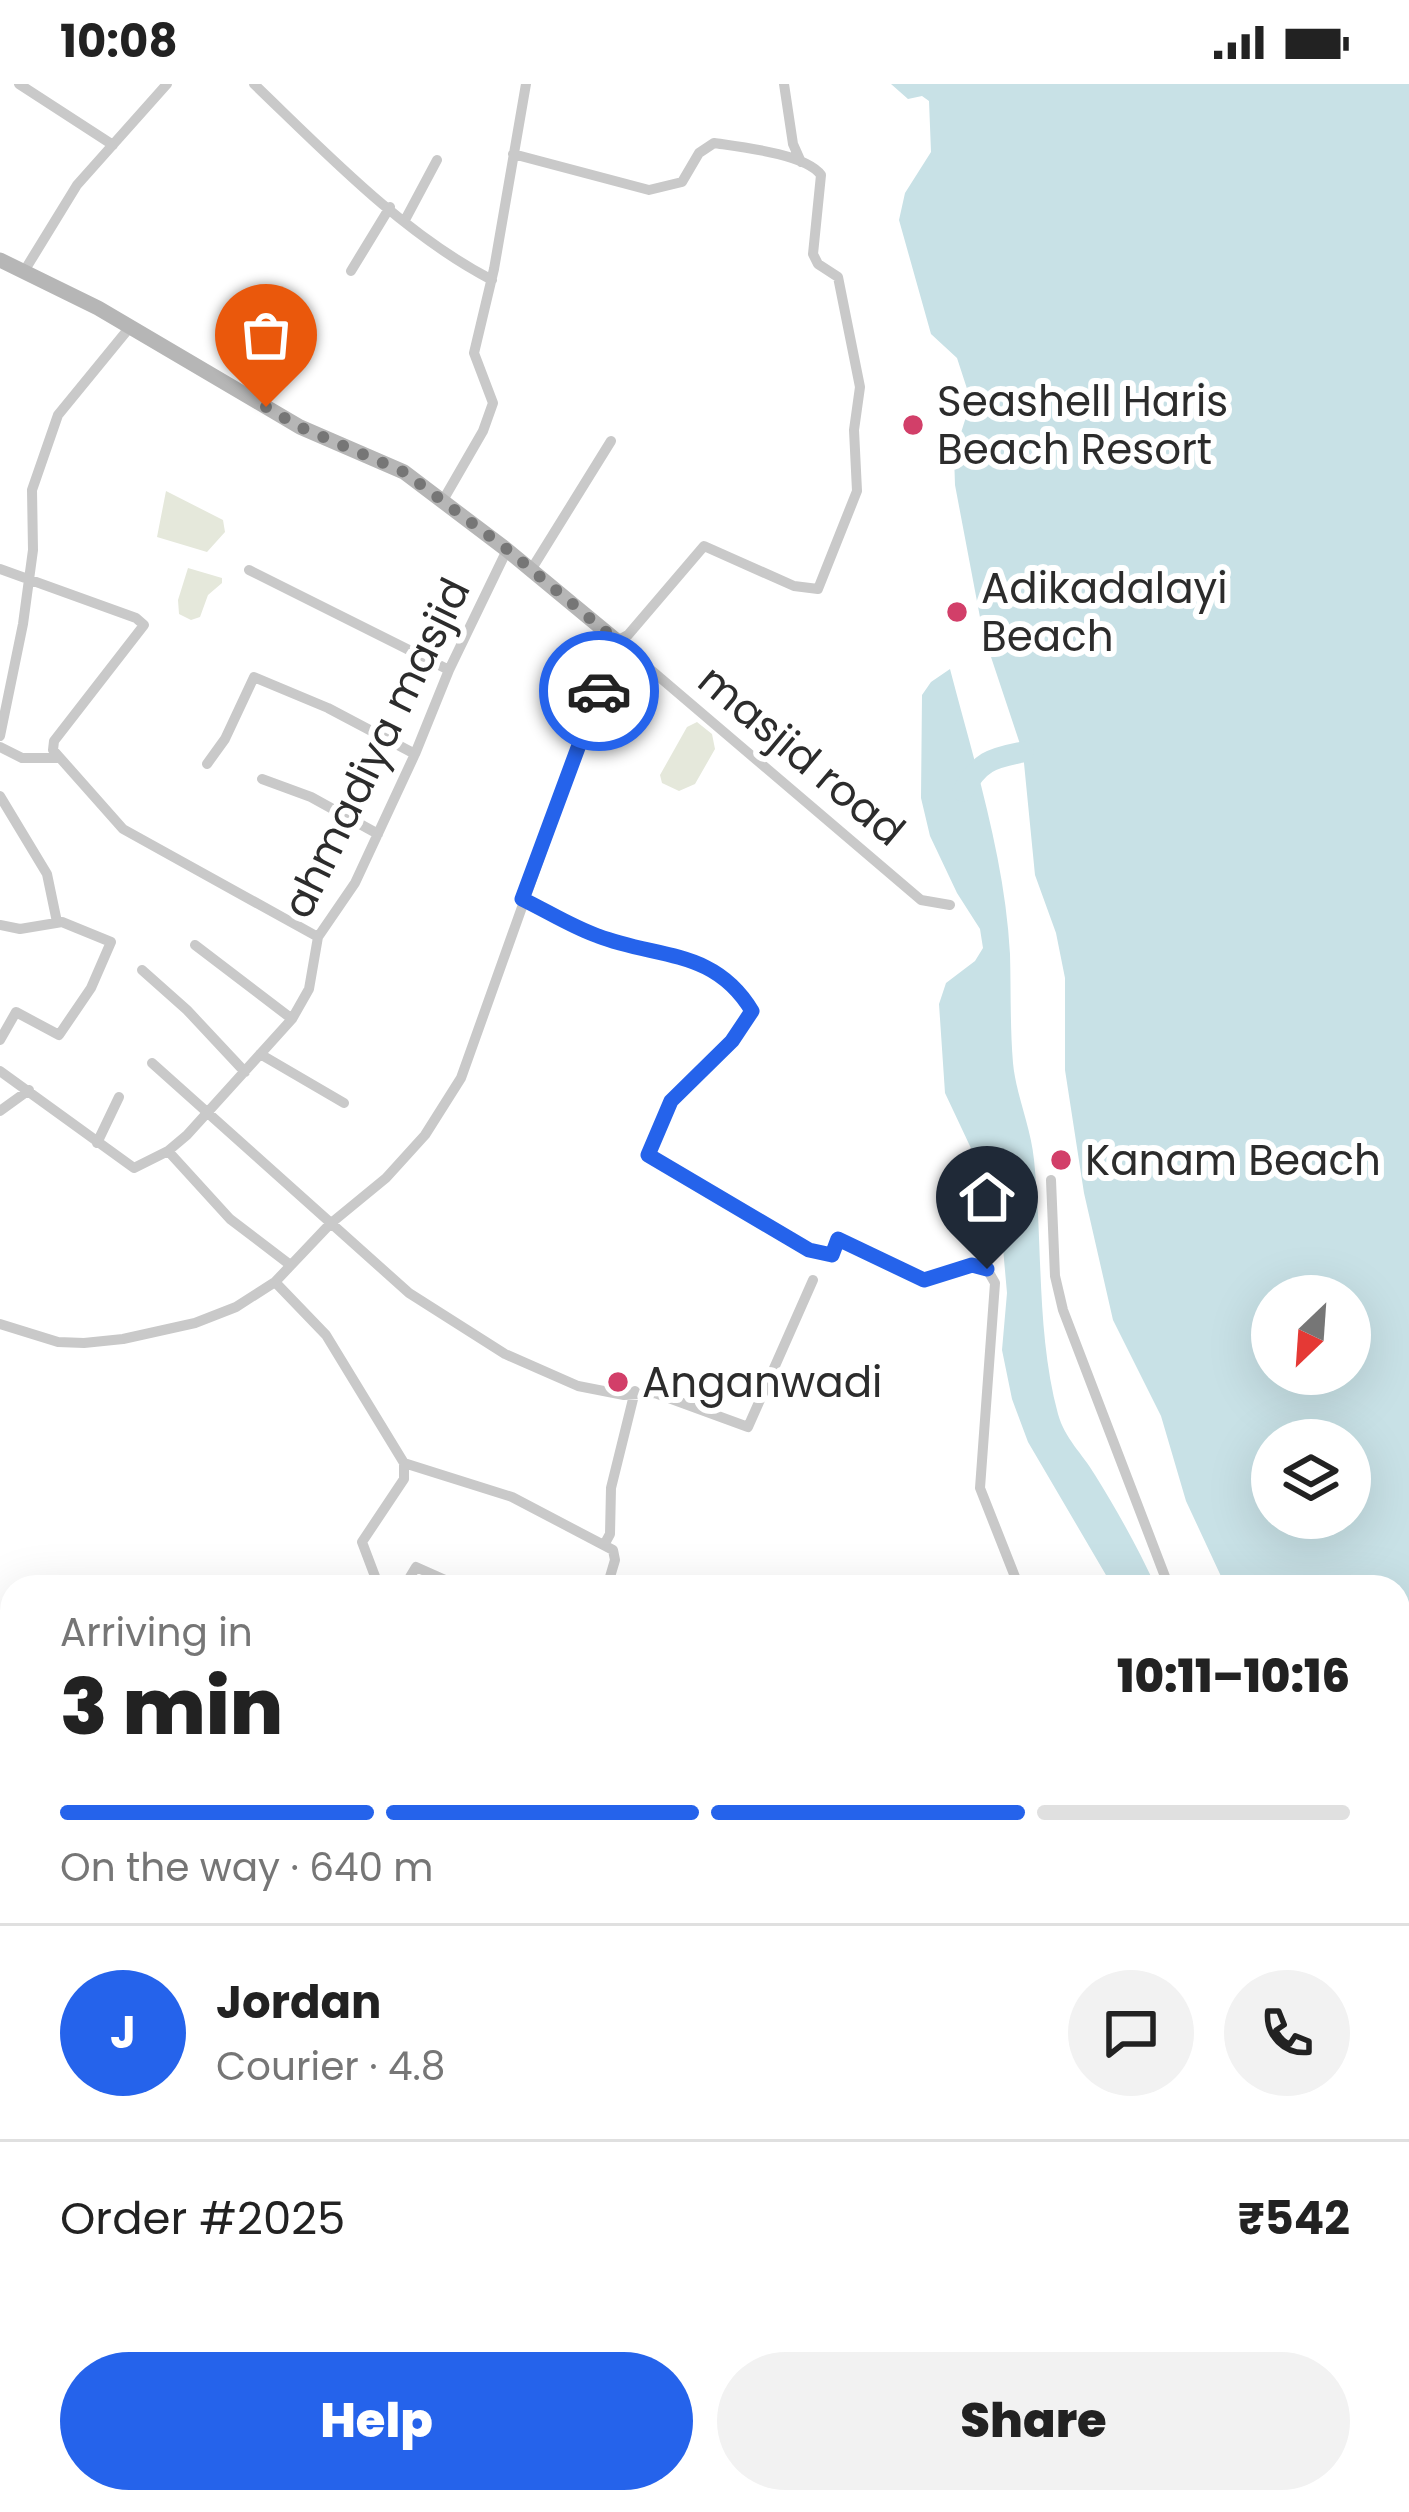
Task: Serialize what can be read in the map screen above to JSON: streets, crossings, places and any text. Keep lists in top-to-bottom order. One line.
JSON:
{"streets":{"street":["ahmadiya masjid","masjid road"]},"places":["Seashell Haris Beach Resort","Adikadalayi Beach","Kanam Beach","Anganwadi"],"north":"bottom left","page":{"status":"10:08","heading":["3 min","Arriving in","10:11–10:16"],"panel":["Jordan","Courier · 4.8","Order #2025","₹542"],"bar":"On the way · 640 m","round":"J","buttons":["Help","Share"]}}
